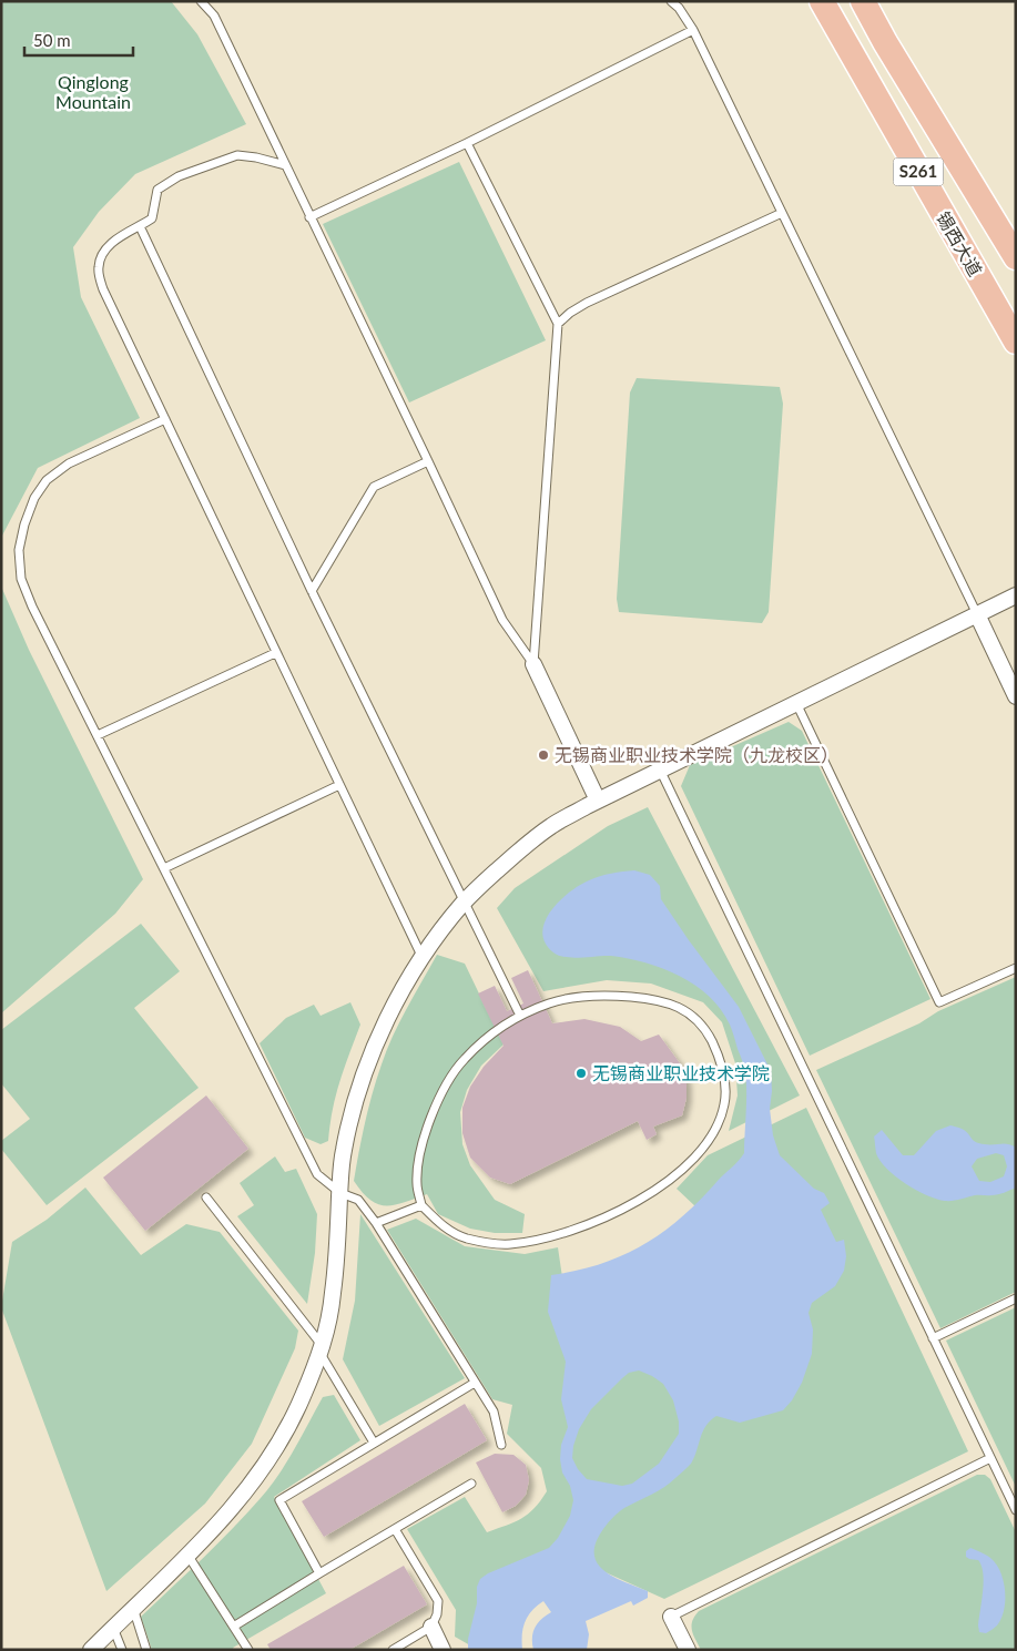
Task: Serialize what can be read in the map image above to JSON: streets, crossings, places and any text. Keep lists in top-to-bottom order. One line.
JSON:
{"streets":{"main road":["S261","锡西大道"]},"parks":["Qinglong Mountain"],"places":["无锡商业职业技术学院（九龙校区）","无锡商业职业技术学院"],"scale_bar":"50 m"}
